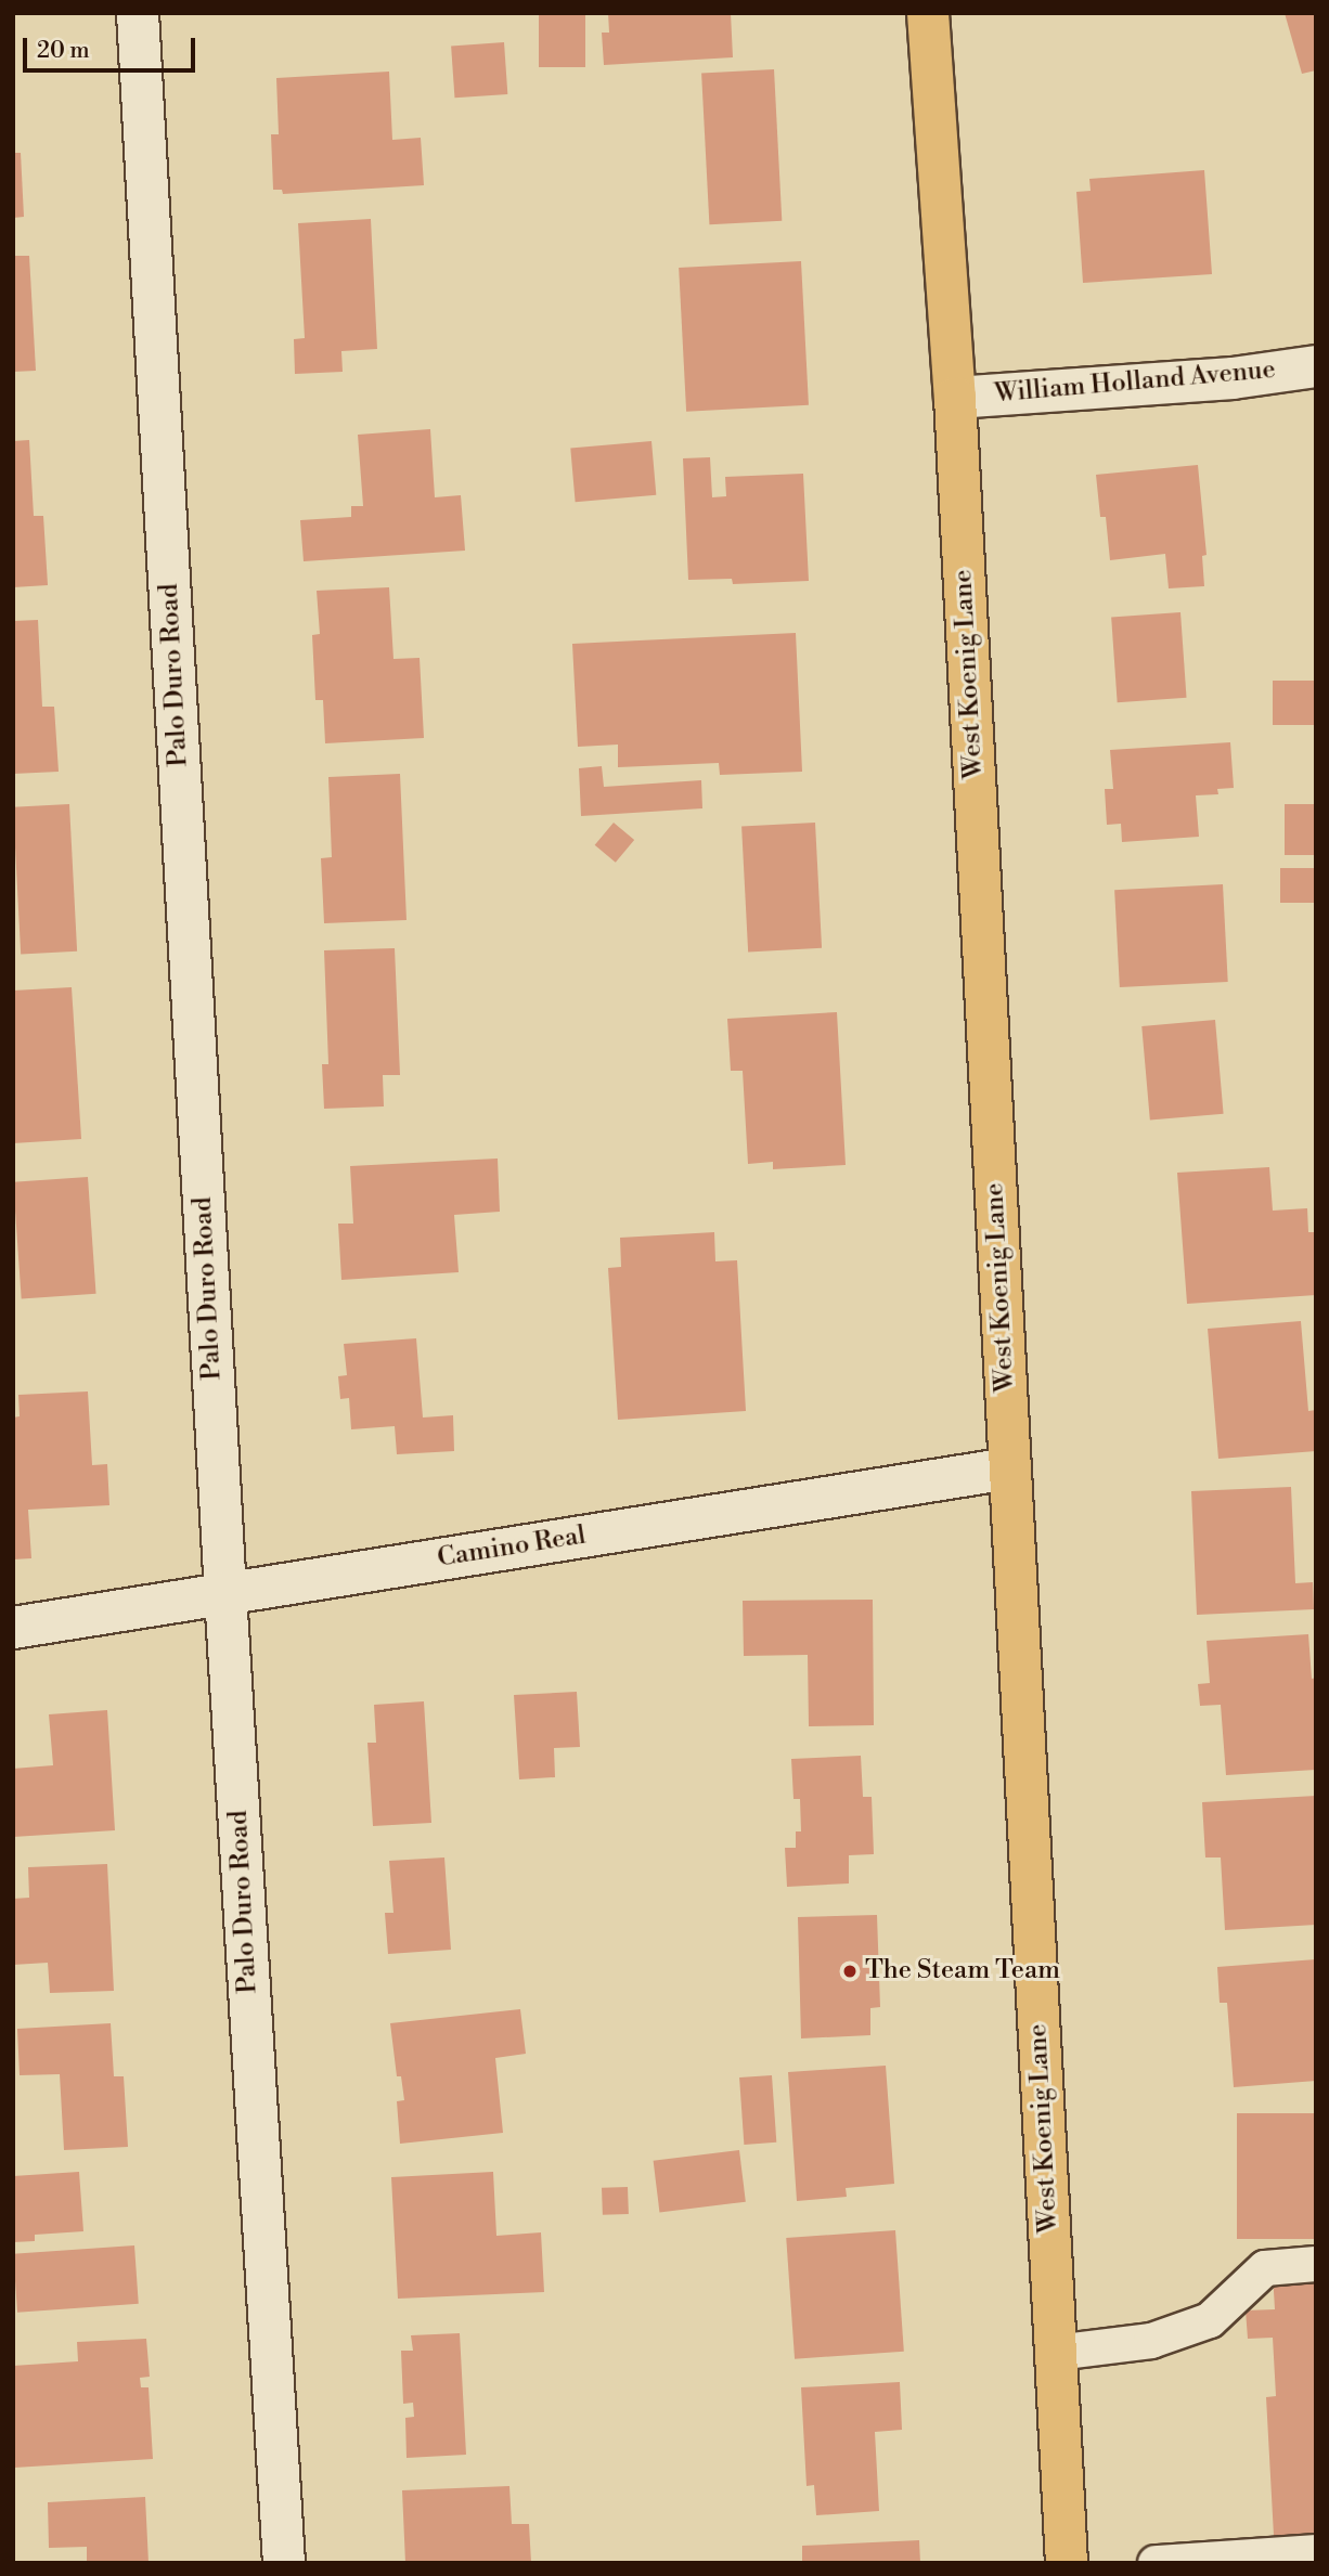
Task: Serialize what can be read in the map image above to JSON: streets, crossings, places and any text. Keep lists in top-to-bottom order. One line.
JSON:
{"streets":{"main road":["West Koenig Lane"],"street":["William Holland Avenue","Palo Duro Road","Camino Real"]},"crossings":[["William Holland Avenue","West Koenig Lane"],["West Koenig Lane","Camino Real"],["Palo Duro Road","Camino Real"]],"places":["The Steam Team"],"scale_bar":"20 m"}
